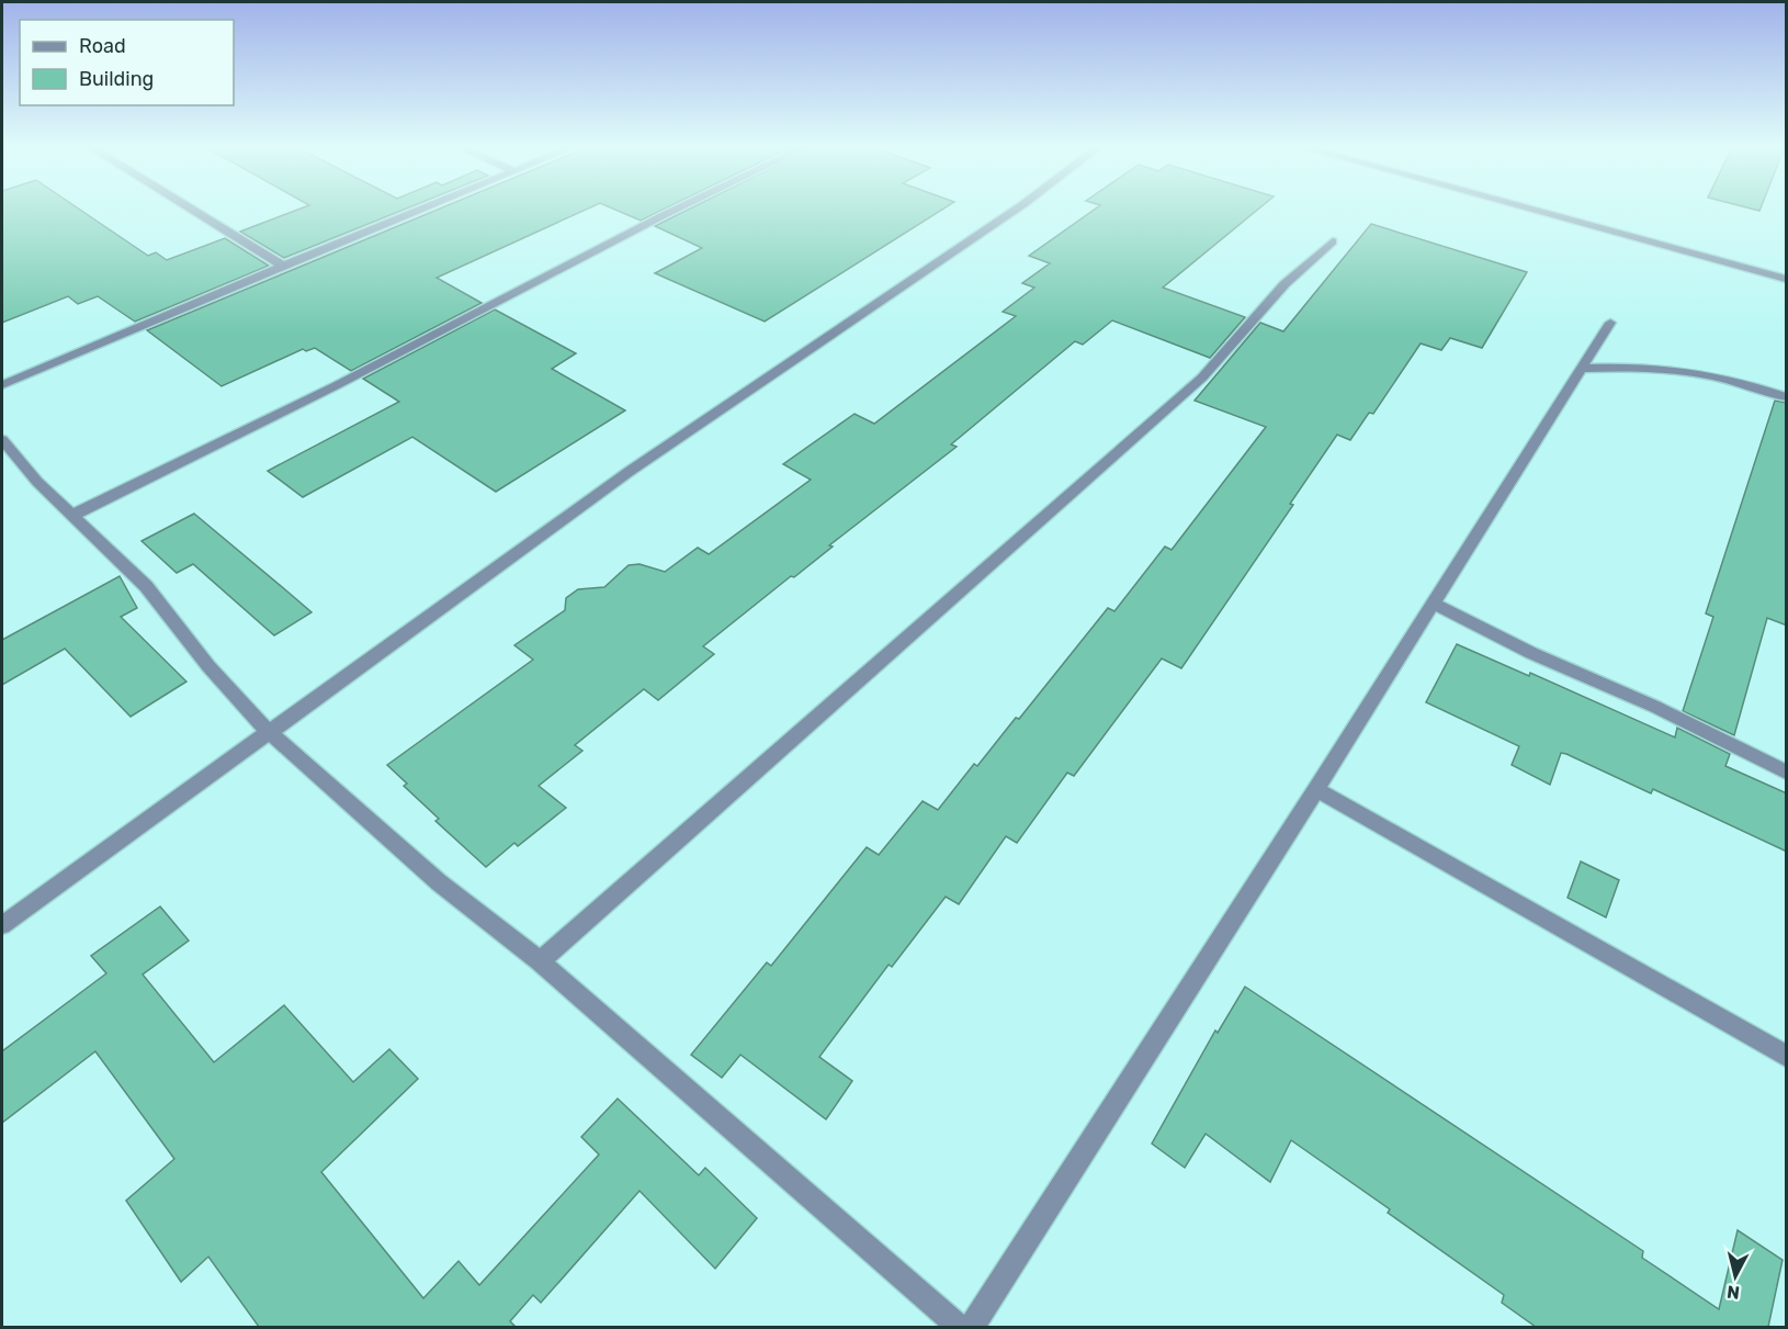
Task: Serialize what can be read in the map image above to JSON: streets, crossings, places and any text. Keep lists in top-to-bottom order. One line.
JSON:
{"legend":["Road","Building"],"north":"bottom"}
